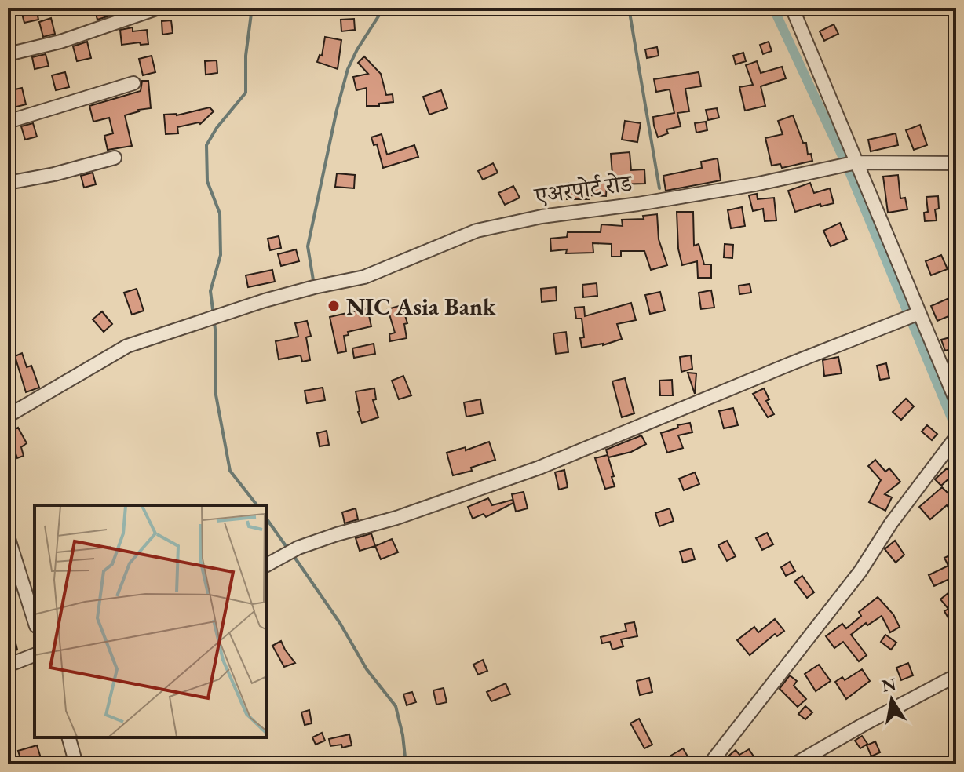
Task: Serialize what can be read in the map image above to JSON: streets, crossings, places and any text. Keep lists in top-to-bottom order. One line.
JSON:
{"streets":{"street":["एअरपोर्ट रोड"]},"places":["NIC Asia Bank"],"north":"top"}
